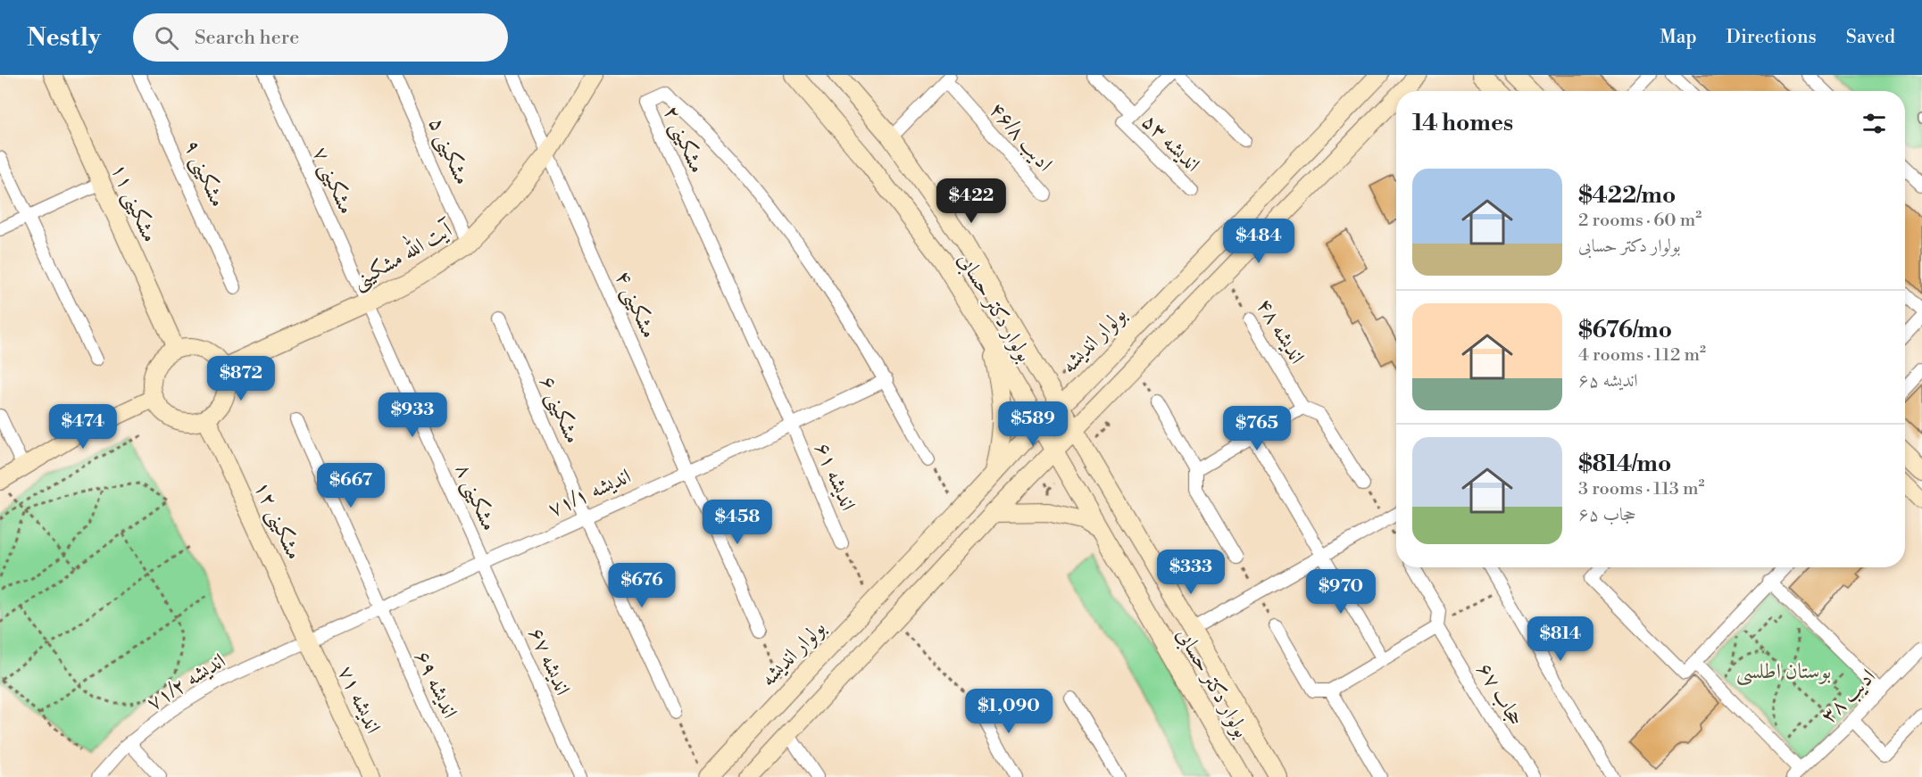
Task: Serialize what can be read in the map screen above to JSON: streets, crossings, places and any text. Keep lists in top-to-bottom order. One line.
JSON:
{"streets":{"main road":["مشکینی ۱۱","آیت الله مشکینی","بولوار دکتر حسابی","بولوار اندیشه","مشکینی ۱۲","اندیشه ۷۱"],"street":["ادیب ۴۶/۸","مشکینی ۲","اندیشه ۵۳","مشکینی ۵","مشکینی ۹","مشکینی ۷","مشکینی ۴","اندیشه ۴۸","مشکینی ۶","اندیشه ۶۱","اندیشه ۷۱/۱","مشکینی ۸","اندیشه ۶۷","اندیشه ۷۱/۲","اندیشه ۶۹","حجاب ۶۷","ادیب ۳۸"]},"crossings":[["مشکینی ۲","اندیشه ۶۱"],["مشکینی ۲","اندیشه ۷۱/۱"],["مشکینی ۵","آیت الله مشکینی"],["مشکینی ۷","آیت الله مشکینی"],["مشکینی ۷","مشکینی ۸"],["مشکینی ۱۱","آیت الله مشکینی"],["مشکینی ۱۱","مشکینی ۱۲"],["آیت الله مشکینی","مشکینی ۴"],["آیت الله مشکینی","مشکینی ۸"],["آیت الله مشکینی","مشکینی ۱۲"],["مشکینی ۴","اندیشه ۷۱/۱"],["بولوار دکتر حسابی","بولوار اندیشه"],["مشکینی ۶","اندیشه ۷۱/۱"],["اندیشه ۶۱","اندیشه ۷۱/۱"],["اندیشه ۷۱/۱","مشکینی ۸"],["اندیشه ۷۱/۱","مشکینی ۱۲"],["اندیشه ۷۱/۱","اندیشه ۶۷"],["اندیشه ۷۱/۱","اندیشه ۷۱/۲"],["اندیشه ۷۱/۱","اندیشه ۶۹"],["اندیشه ۷۱/۱","اندیشه ۷۱"],["مشکینی ۸","اندیشه ۶۷"],["مشکینی ۱۲","اندیشه ۷۱/۲"],["مشکینی ۱۲","اندیشه ۷۱"],["اندیشه ۷۱/۲","اندیشه ۷۱"]],"parks":["بوستان اطلسی"],"page":{"header":"Nestly","search":"Search here","nav":["Map","Directions","Saved"],"heading":"14 homes","list":[{"name":"$422/mo","note":"2 rooms · 60 m² · بولوار دکتر حسابی"},{"name":"$676/mo","note":"4 rooms · 112 m² · اندیشه ۶۵"},{"name":"$814/mo","note":"3 rooms · 113 m² · حجاب ۶۵"}],"price":["$422","$484","$872","$933","$589","$474","$765","$667","$458","$333","$676","$970","$814","$1,090"]}}
